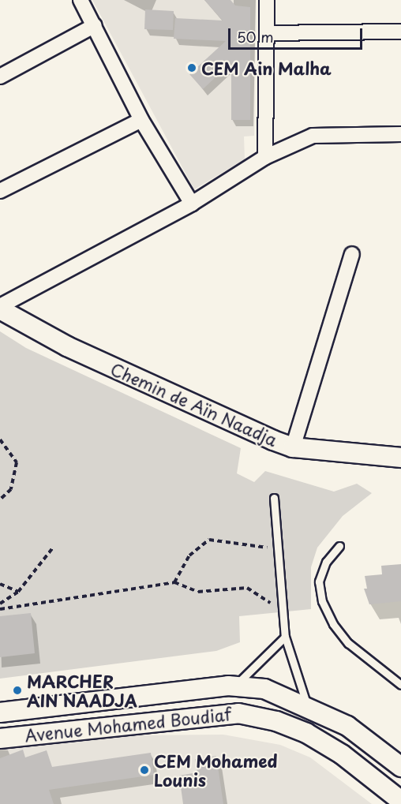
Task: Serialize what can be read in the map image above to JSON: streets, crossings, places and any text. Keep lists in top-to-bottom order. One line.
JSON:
{"streets":{"main road":["Chemin de Aïn Naadja","Avenue Mohamed Boudiaf"]},"places":["CEM Ain Malha","MARCHER AIN NAADJA","CEM Mohamed Lounis"],"scale_bar":"50 m"}
